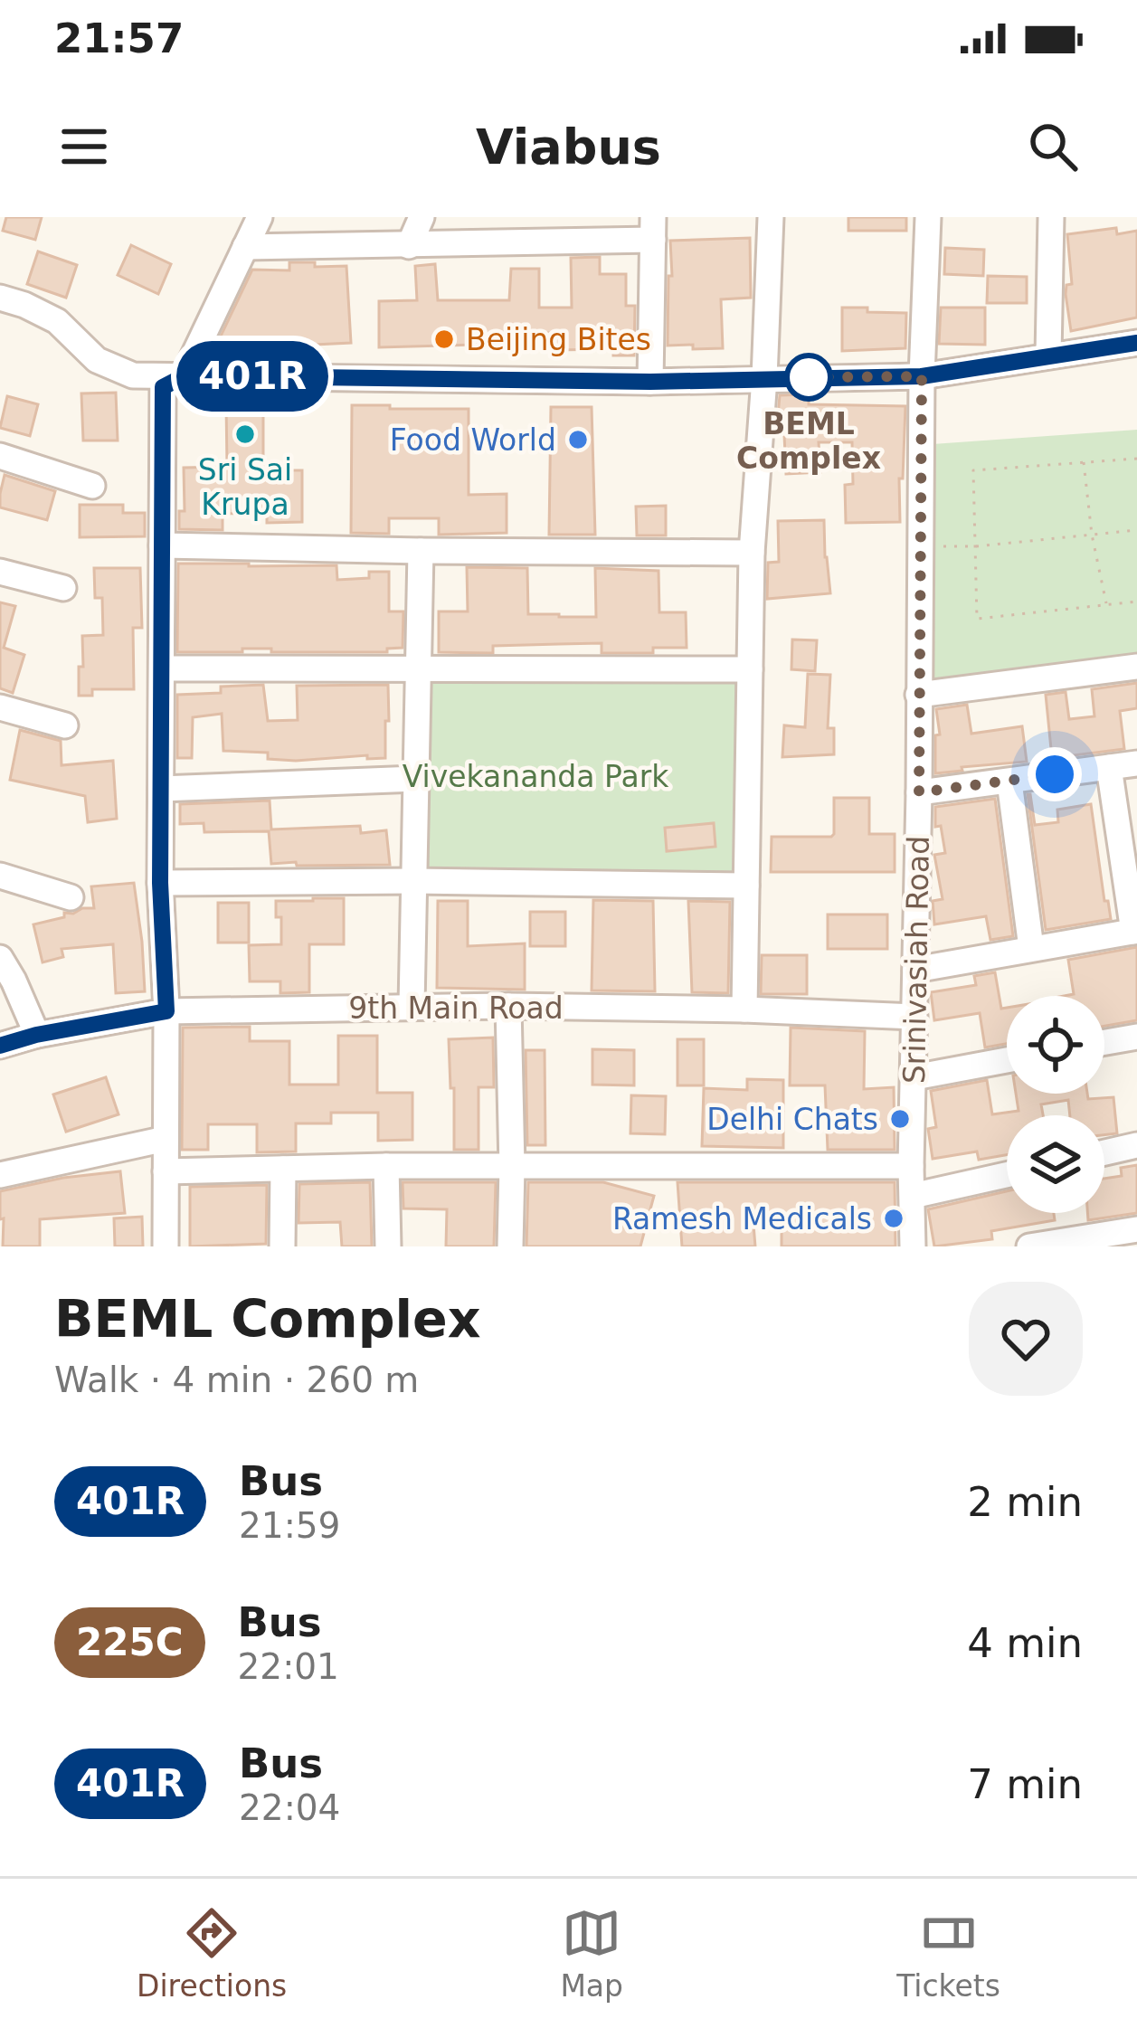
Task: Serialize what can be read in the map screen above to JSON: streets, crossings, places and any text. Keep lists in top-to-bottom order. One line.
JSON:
{"streets":{"street":["Srinivasiah Road","9th Main Road"]},"crossings":[["Srinivasiah Road","9th Main Road"]],"parks":["Vivekananda Park"],"places":["Beijing Bites","BEML Complex","Sri Sai Krupa","Food World","Delhi Chats","Ramesh Medicals"],"lines":["bus line 401R"],"page":{"status":"21:57","header":"Viabus","on_map":"401R","heading":["BEML Complex","Walk · 4 min · 260 m"],"list":[{"mark":"401R","name":"Bus","note":"21:59","value":"2 min"},{"mark":"225C","name":"Bus","note":"22:01","value":"4 min"},{"mark":"401R","name":"Bus","note":"22:04","value":"7 min"}],"tabs":["Directions","Map","Tickets"]}}
